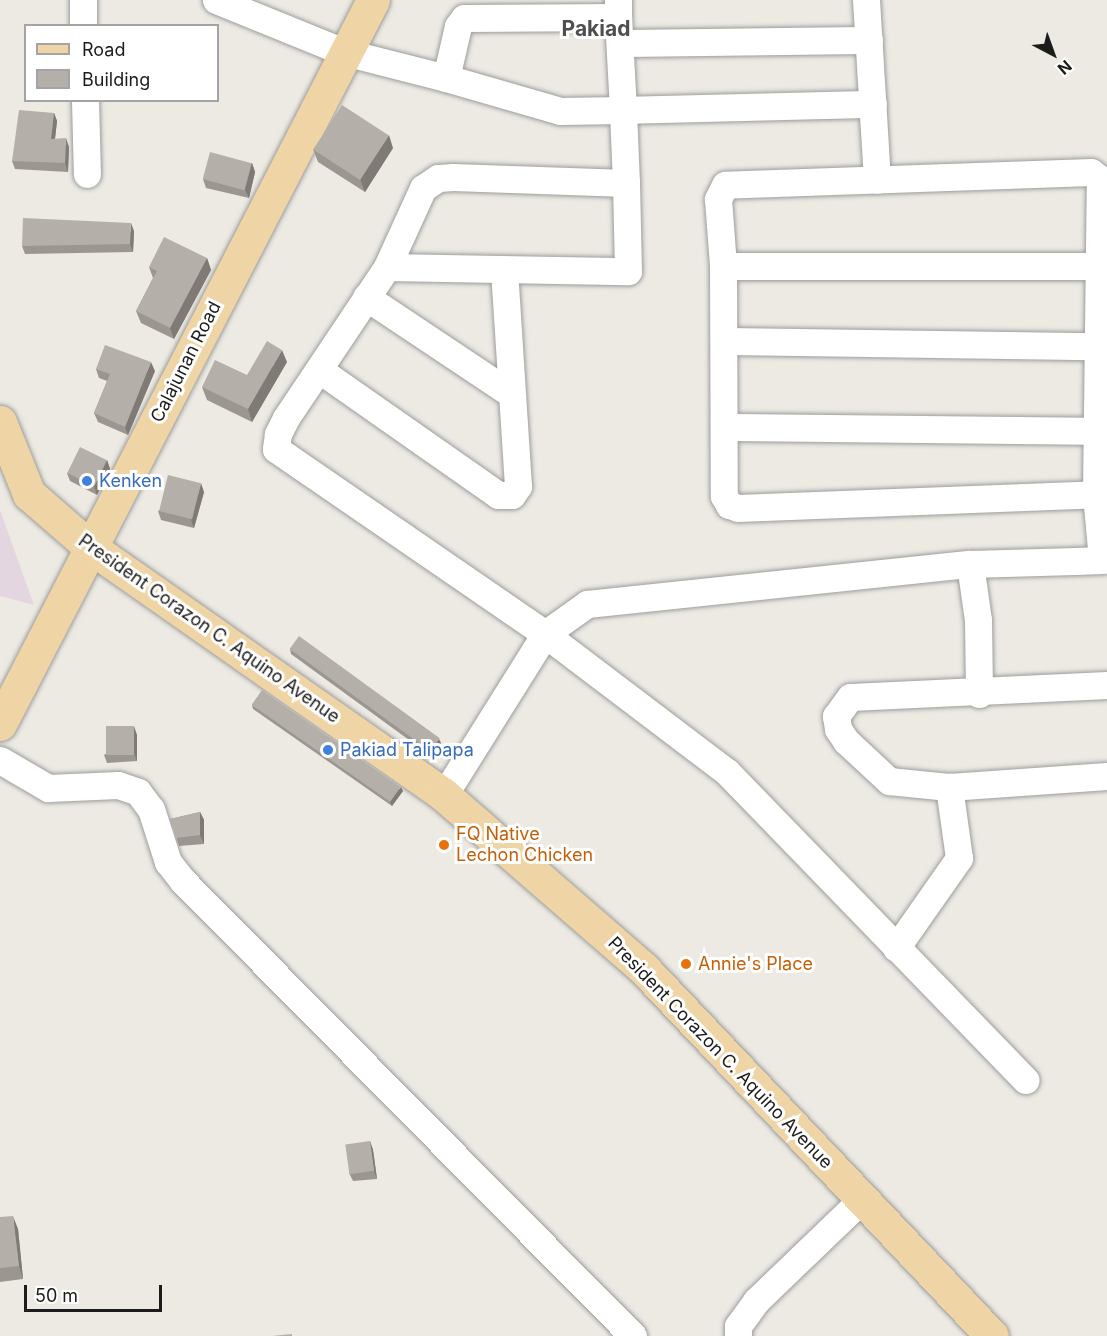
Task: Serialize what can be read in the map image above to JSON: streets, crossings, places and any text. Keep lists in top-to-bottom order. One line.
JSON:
{"streets":{"main road":["Calajunan Road","President Corazon C. Aquino Avenue"]},"crossings":[["Calajunan Road","President Corazon C. Aquino Avenue"]],"districts":["Pakiad"],"places":["Kenken","Pakiad Talipapa","FQ Native Lechon Chicken","Annie's Place"],"legend":["Road","Building"],"scale_bar":"50 m","north":"bottom right"}
